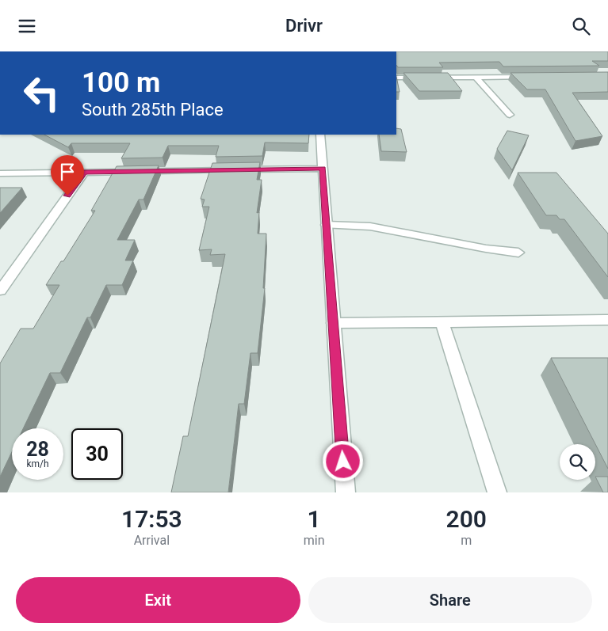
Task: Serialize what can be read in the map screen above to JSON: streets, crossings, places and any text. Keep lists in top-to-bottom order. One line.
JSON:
{"page":{"header":"Drivr","turn":["100 m","South 285th Place"],"speed":"28 km/h","limit":"30","eta":["17:53","Arrival","1","min","200","m"],"buttons":["Exit","Share"]}}
